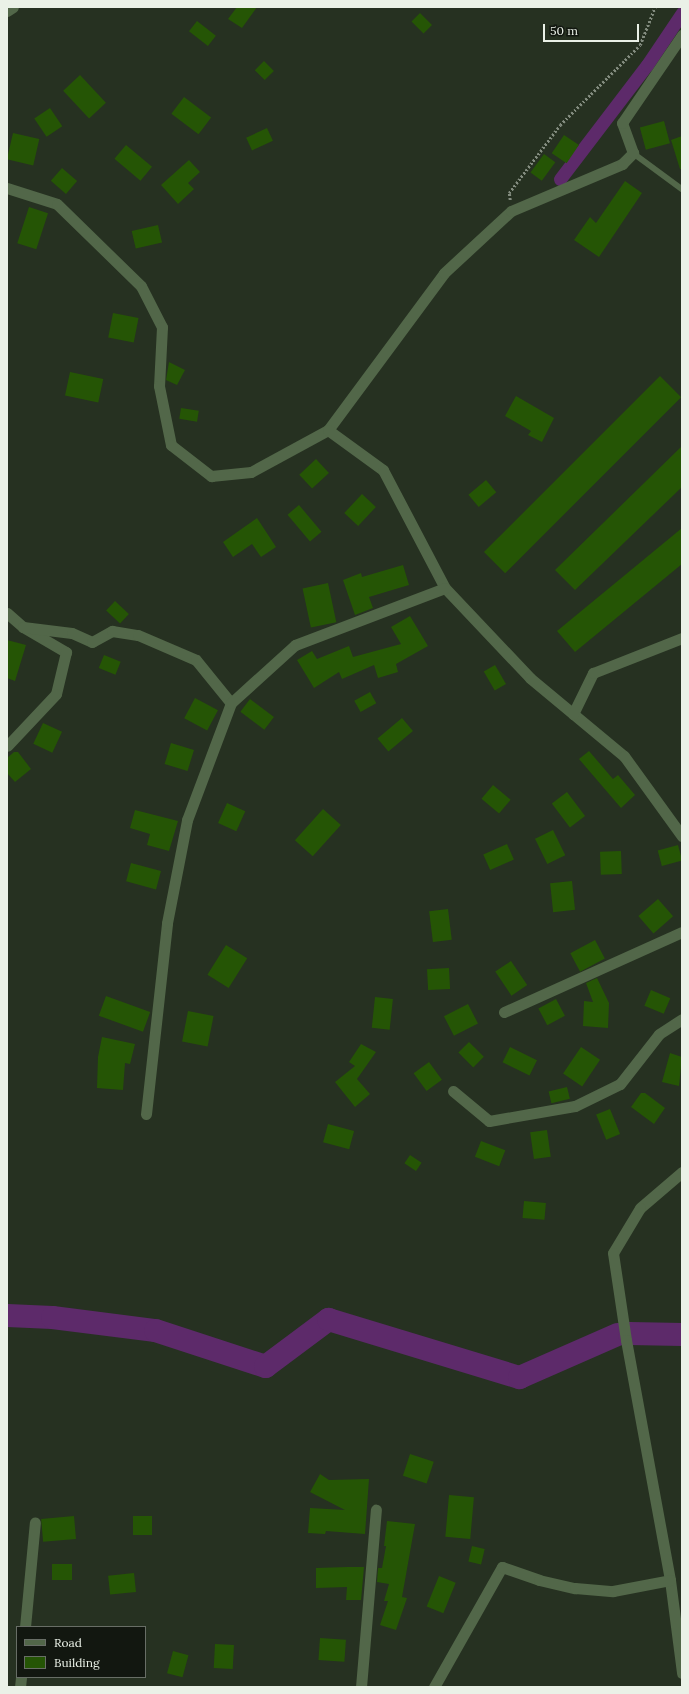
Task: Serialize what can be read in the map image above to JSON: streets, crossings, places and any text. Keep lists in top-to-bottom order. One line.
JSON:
{"legend":["Road","Building"],"scale_bar":"50 m"}
